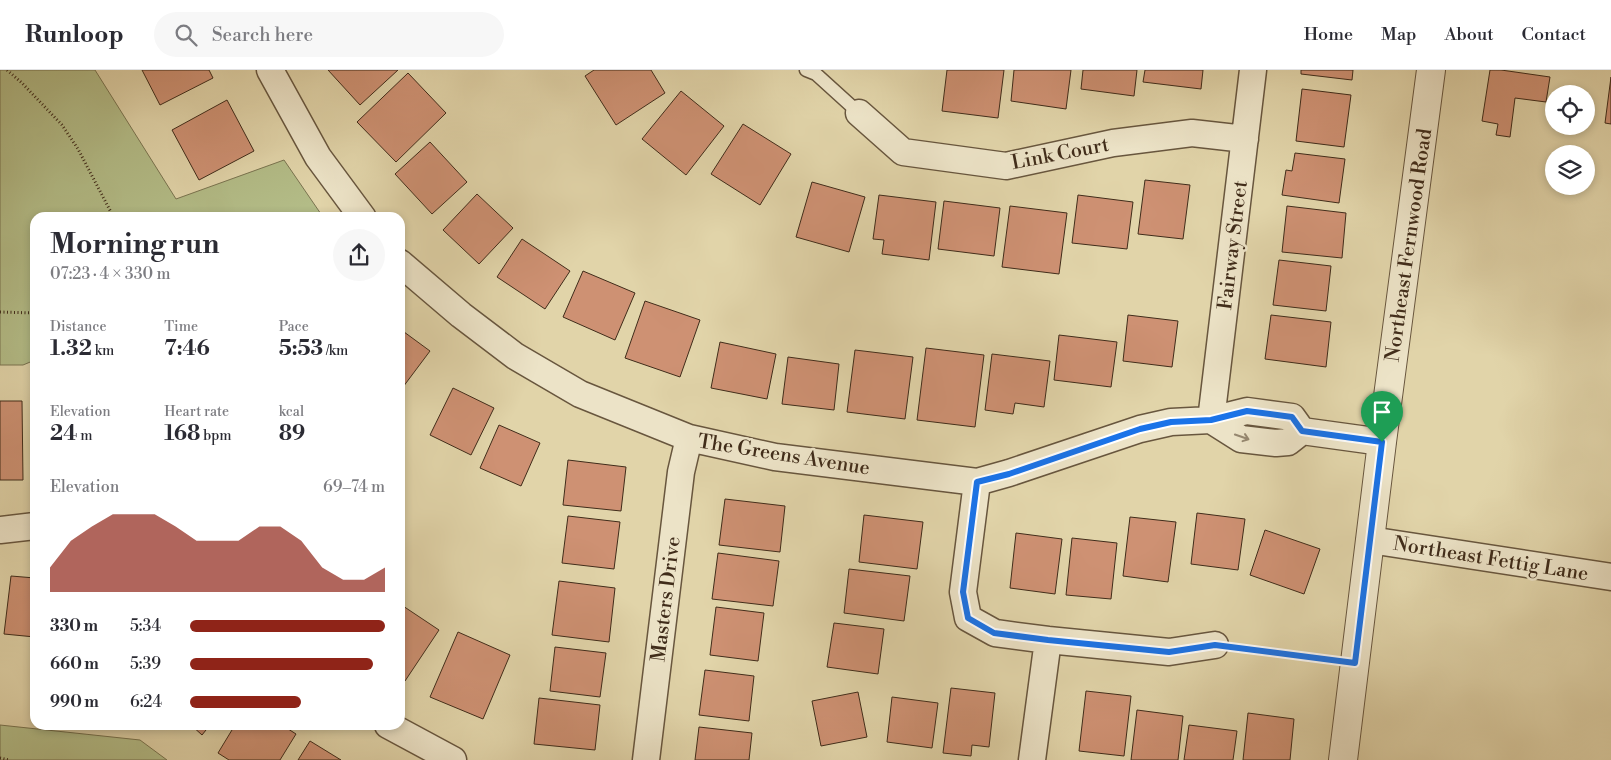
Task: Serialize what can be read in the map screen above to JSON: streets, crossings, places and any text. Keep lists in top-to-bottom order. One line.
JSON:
{"streets":{"street":["Link Court","Fairway Street","Northeast Fernwood Road","The Greens Avenue","Northeast Fettig Lane","Masters Drive"]},"crossings":[["Link Court","Fairway Street"],["Fairway Street","The Greens Avenue"],["Northeast Fernwood Road","The Greens Avenue"],["Northeast Fernwood Road","Northeast Fettig Lane"],["The Greens Avenue","Masters Drive"]],"page":{"header":"Runloop","search":"Search here","nav":["Home","Map","About","Contact"],"heading":["Morning run","07:23 · 4 × 330 m"],"stats":[["Distance","1.32 km"],["Time","7:46"],["Pace","5:53 /km"],["Elevation","24 m"],["Heart rate","168 bpm"],["kcal","89"]],"chart":["Elevation","69–74 m"],"list":[{"name":"330 m","note":"5:34"},{"name":"660 m","note":"5:39"},{"name":"990 m","note":"6:24"}]}}
